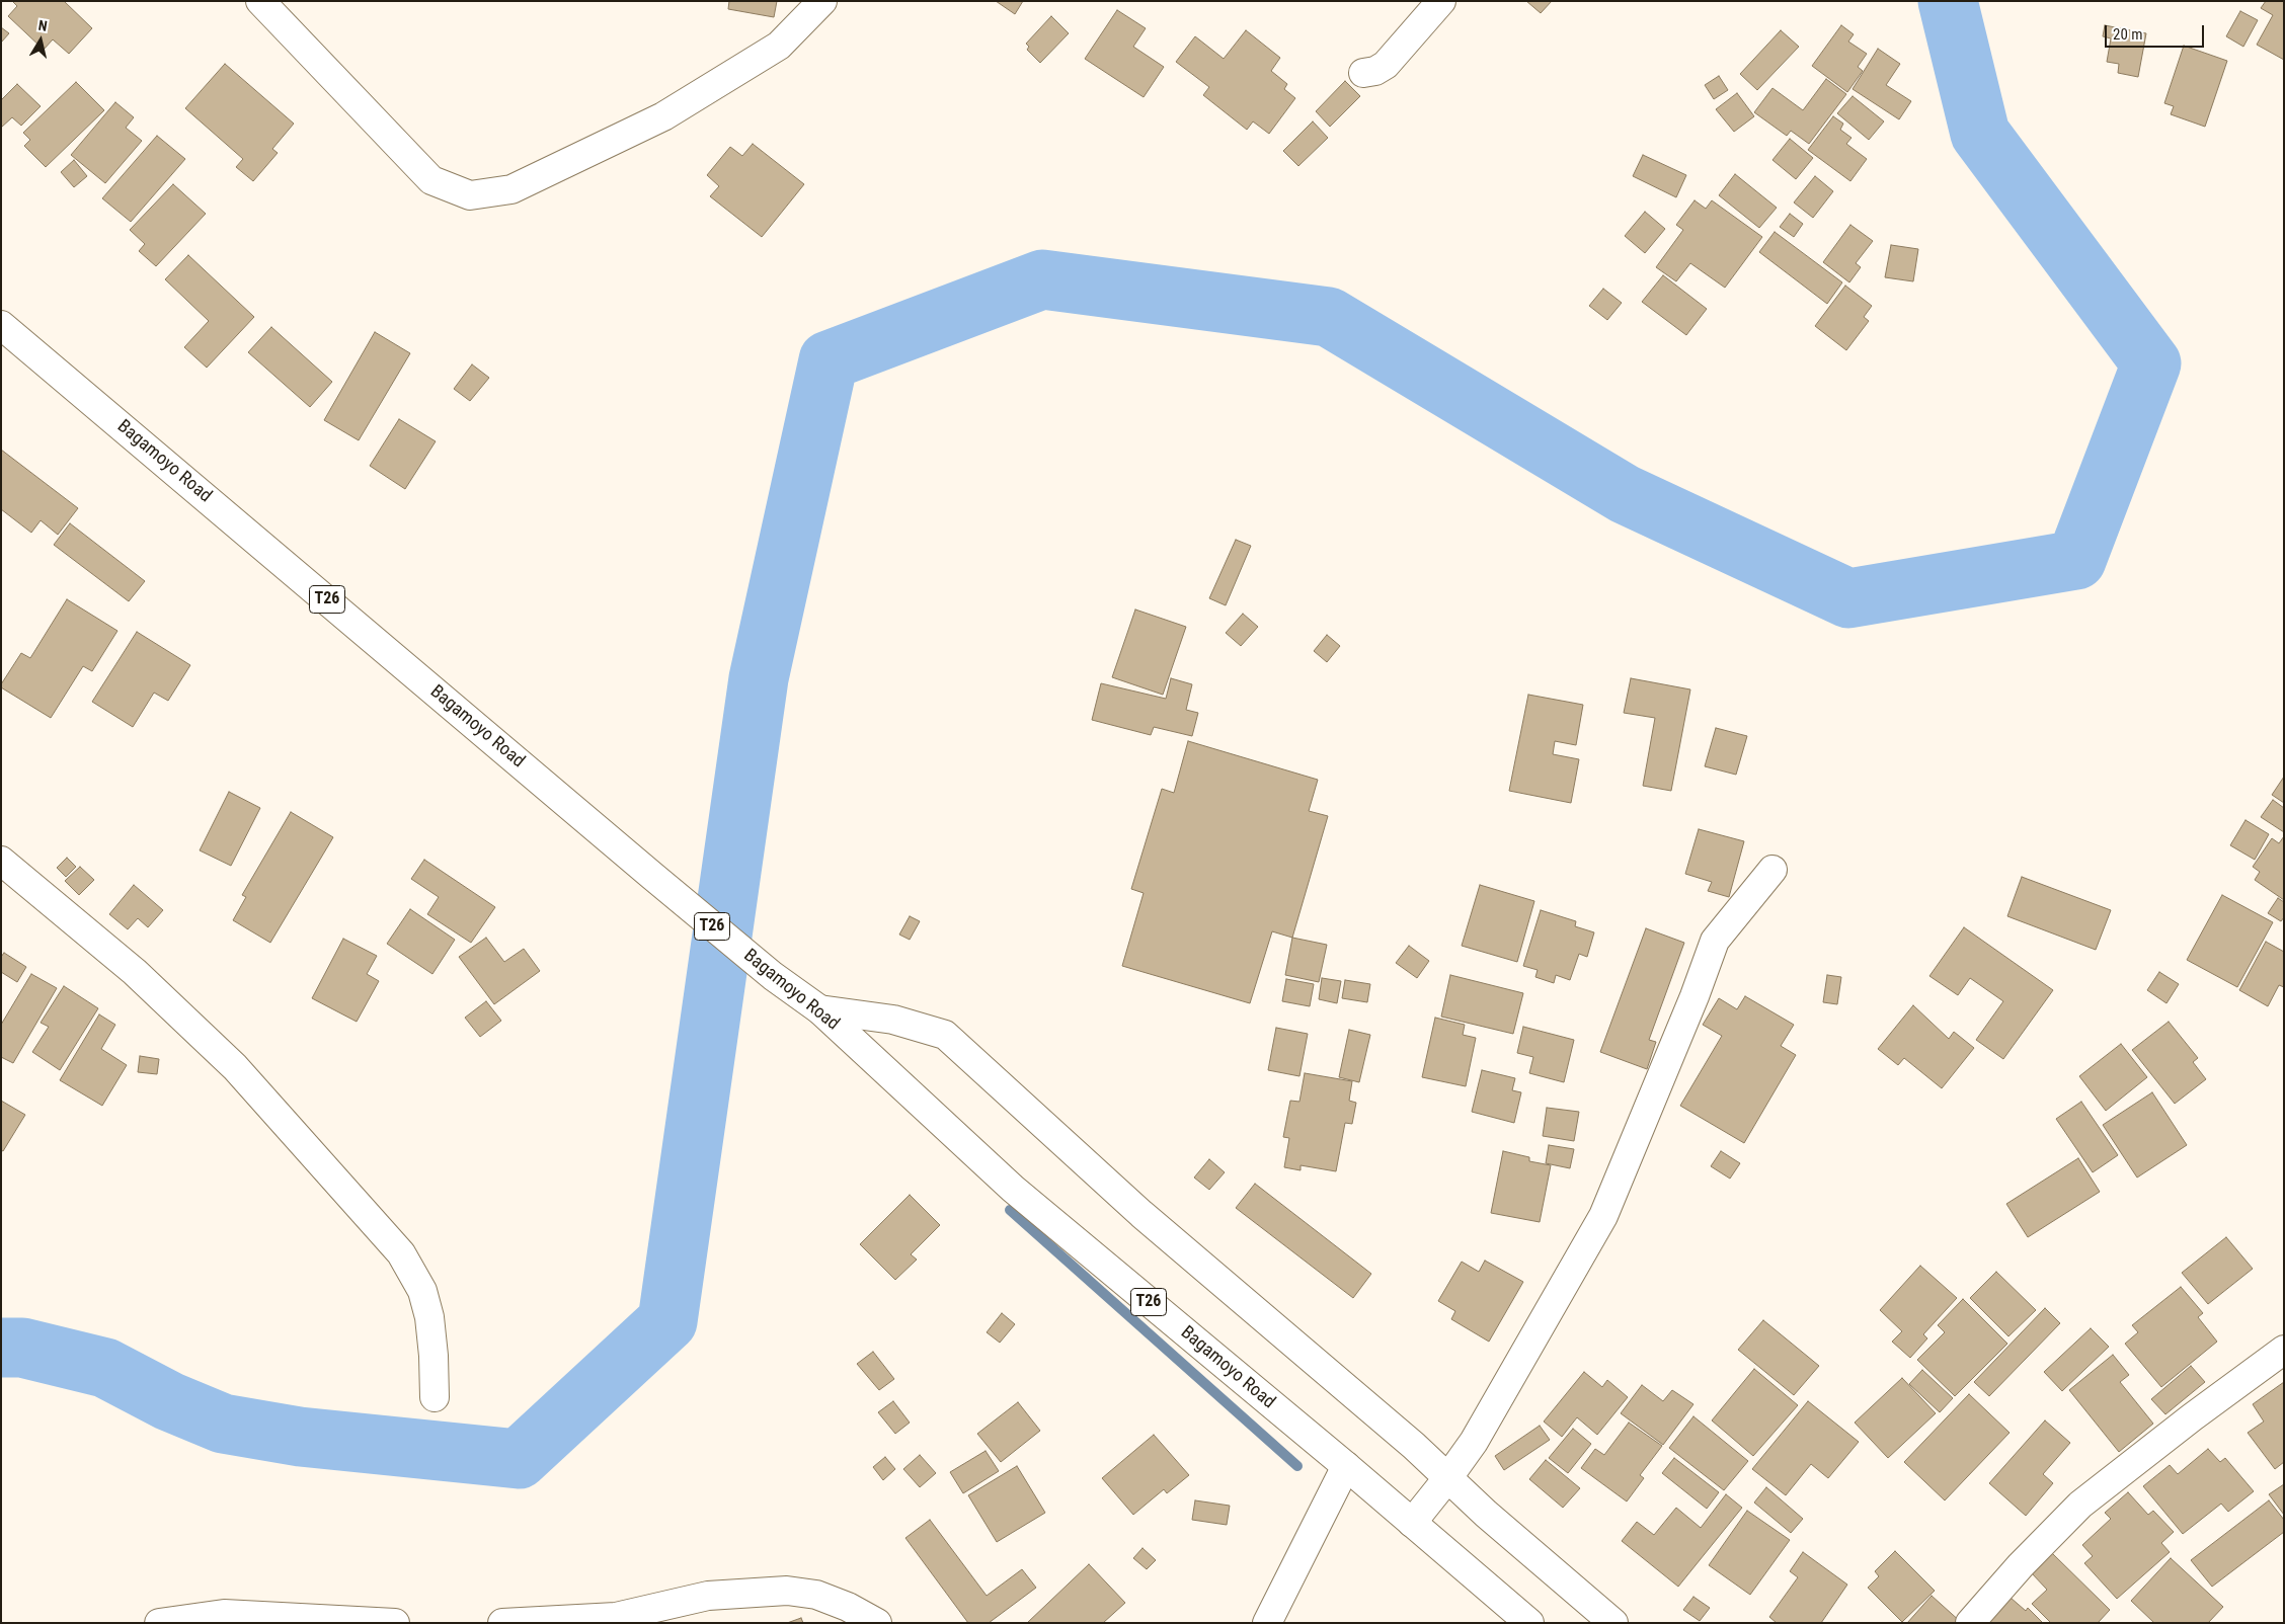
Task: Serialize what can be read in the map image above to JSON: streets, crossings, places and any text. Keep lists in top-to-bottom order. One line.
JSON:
{"streets":{"main road":["Bagamoyo Road","T26"]},"scale_bar":"20 m","north":"top"}
